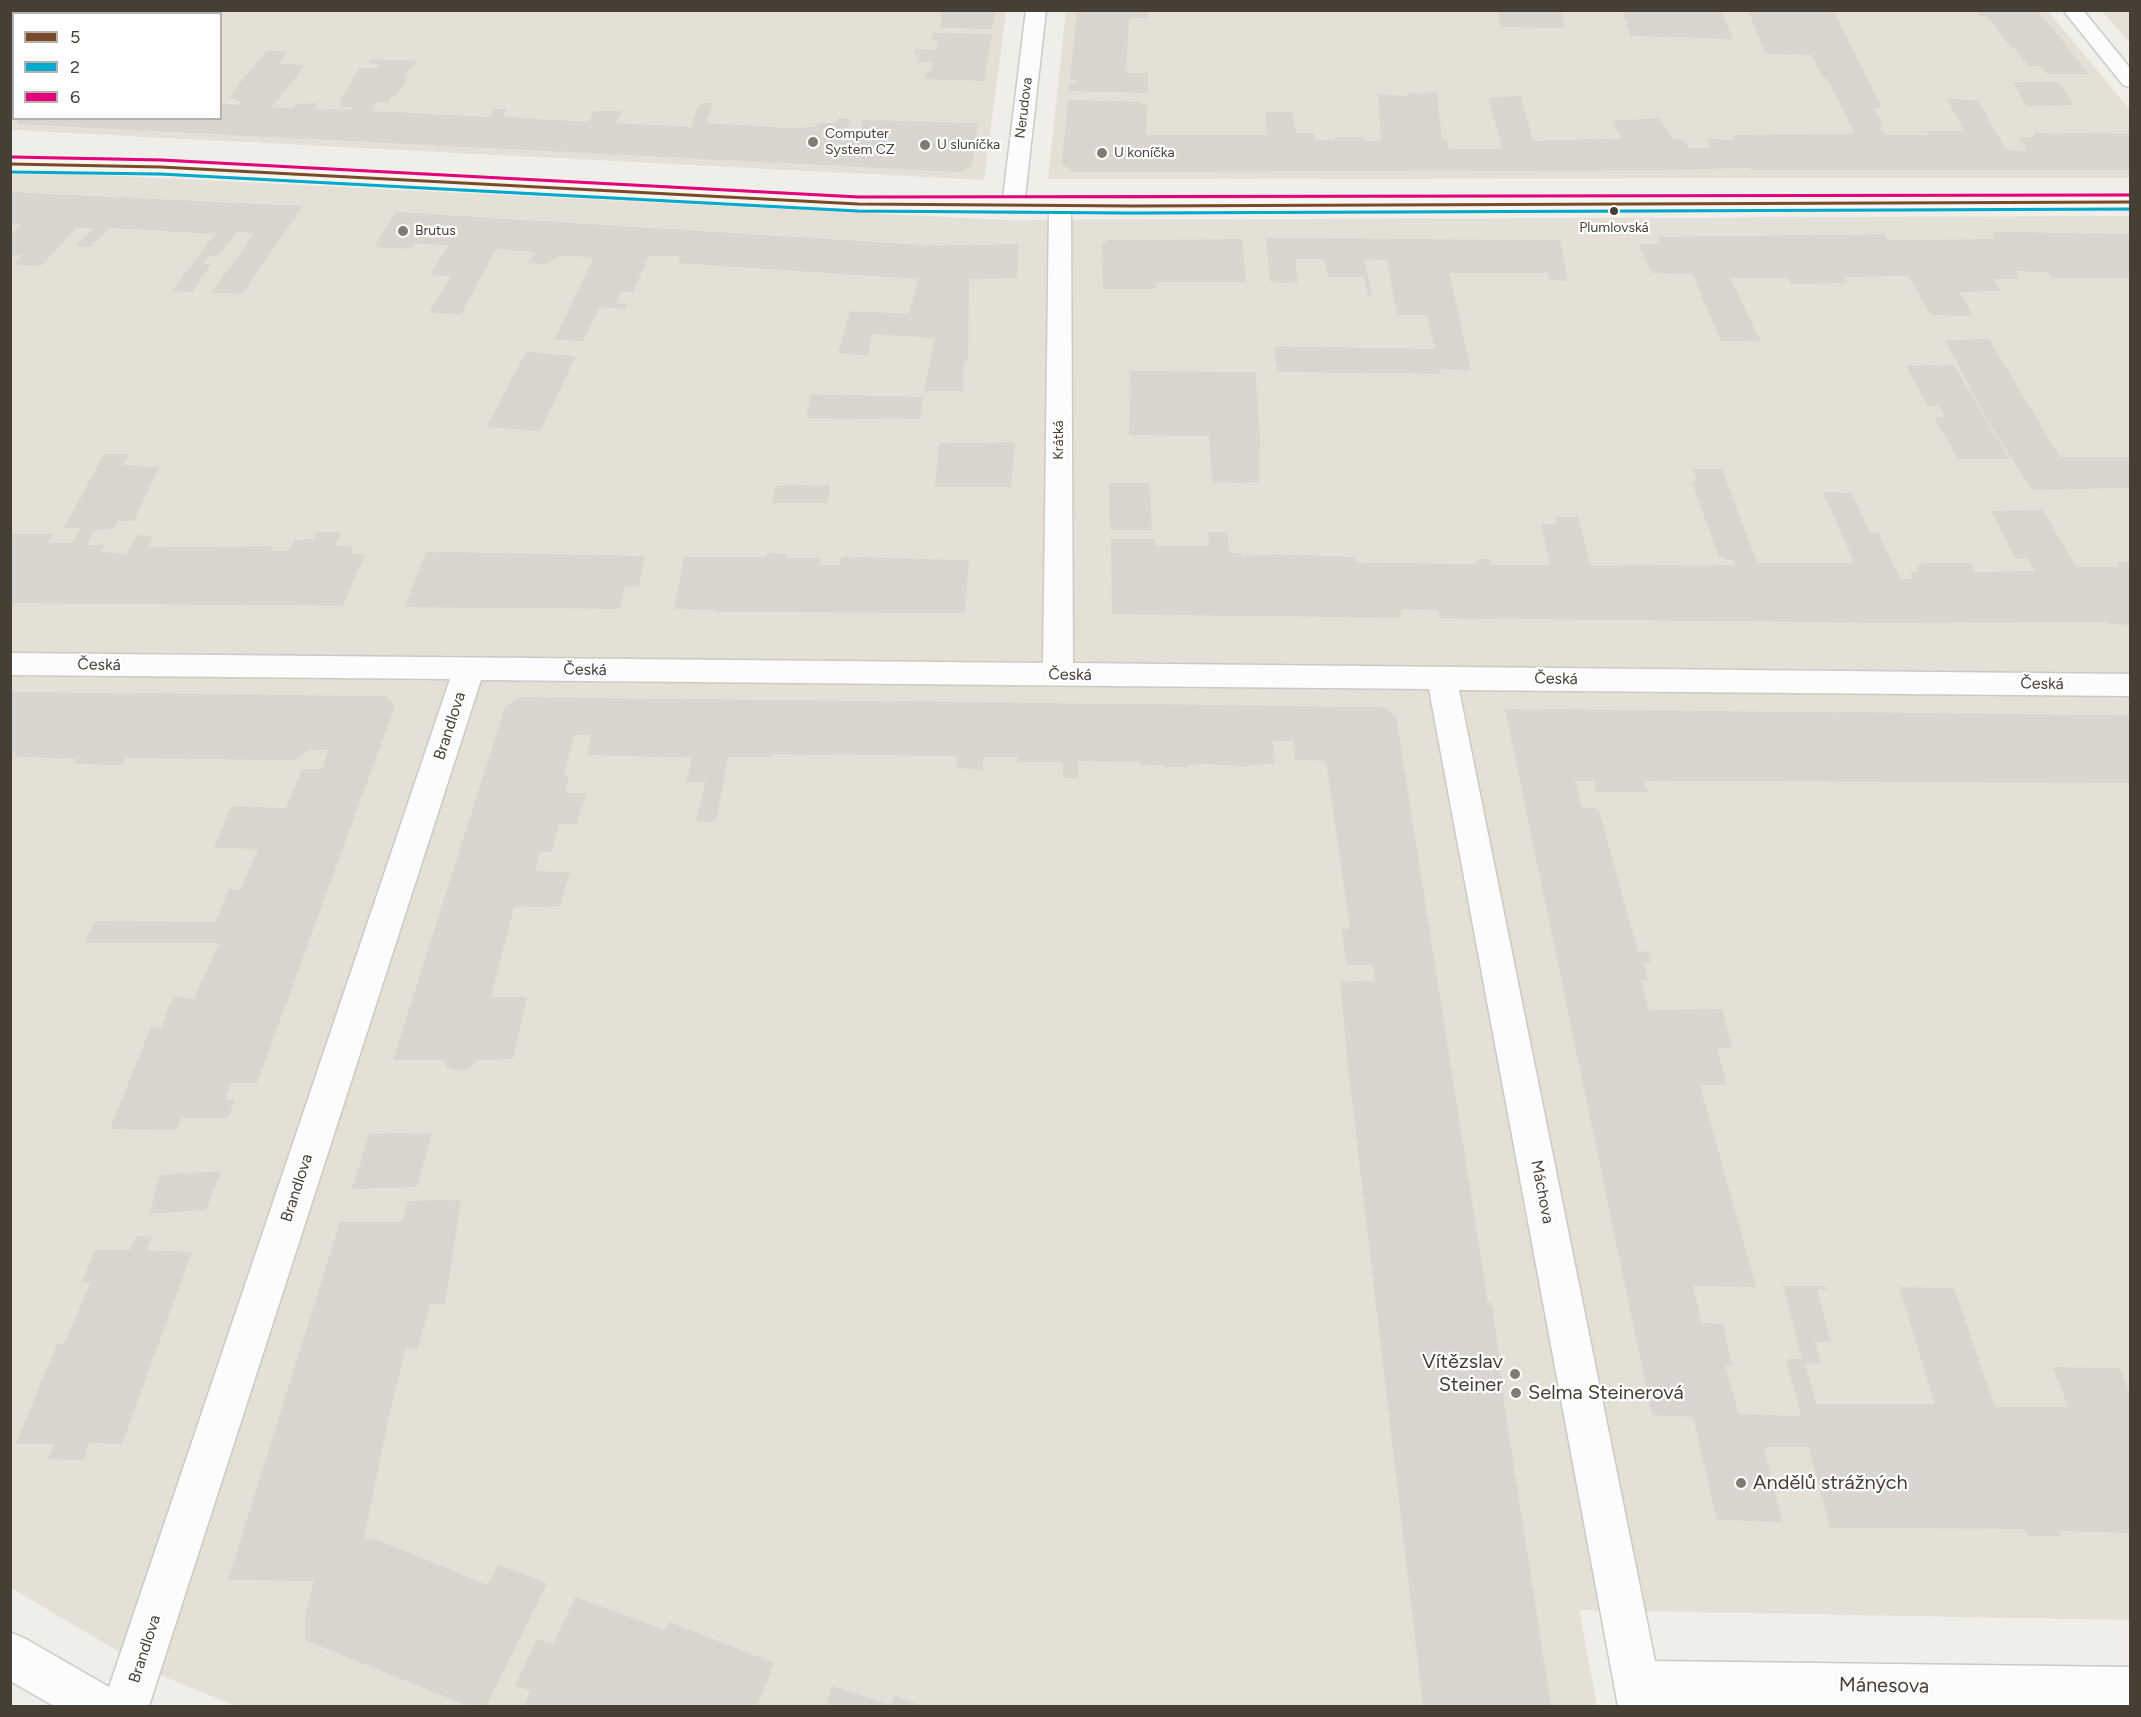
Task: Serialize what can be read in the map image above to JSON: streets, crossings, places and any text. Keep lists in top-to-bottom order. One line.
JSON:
{"streets":{"street":["Nerudova","Krátká","Česká","Brandlova","Máchova","Mánesova"]},"crossings":[["Krátká","Česká"],["Česká","Brandlova"],["Česká","Máchova"],["Máchova","Mánesova"]],"places":["Computer System CZ","U sluníčka","U koníčka","Plumlovská","Brutus","Vítězslav Steiner","Selma Steinerová","Andělů strážných"],"lines":["transit line 6","transit line 5","transit line 2"],"legend":["5","2","6"]}
